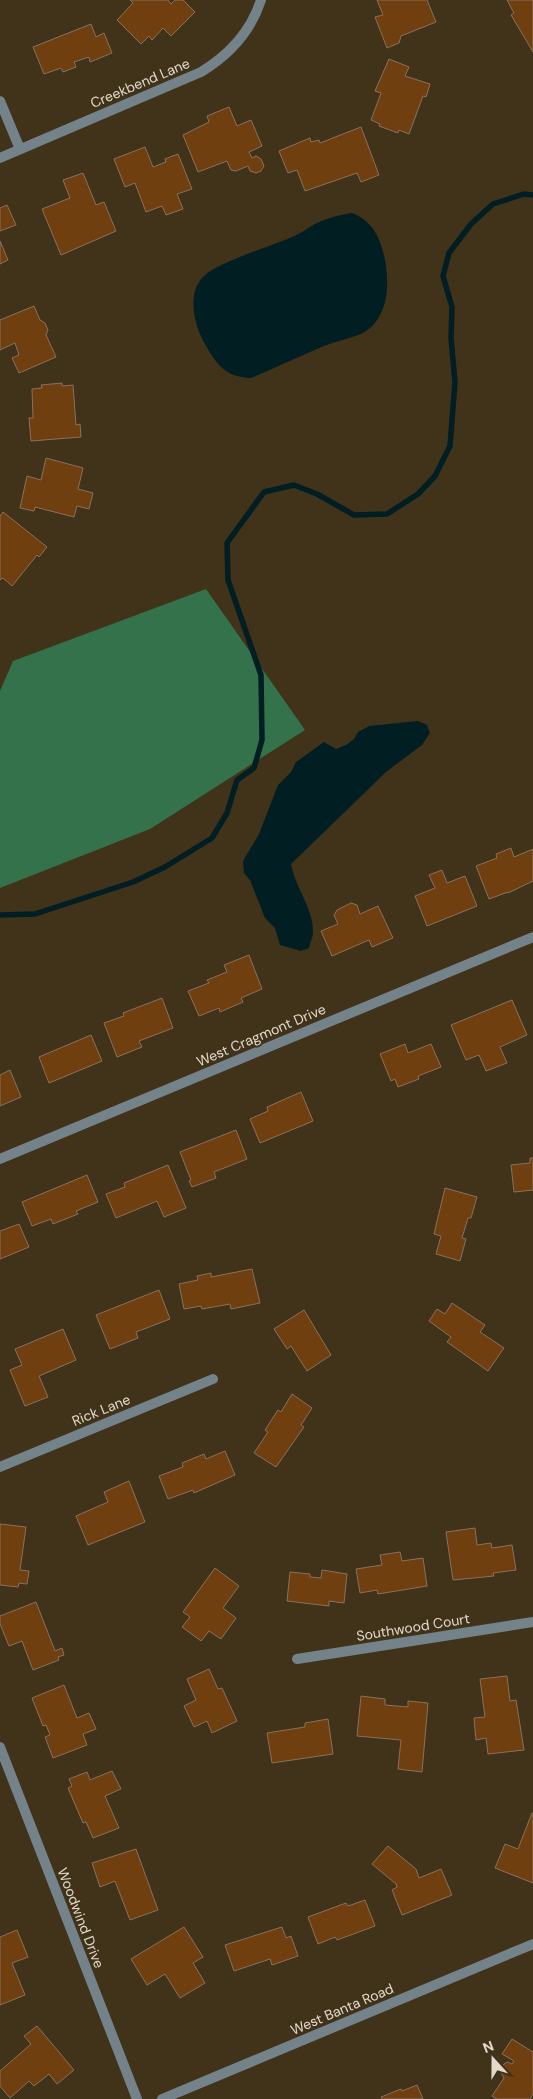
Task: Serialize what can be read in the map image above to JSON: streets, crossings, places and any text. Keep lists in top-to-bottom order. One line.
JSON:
{"streets":{"street":["Creekbend Lane","West Cragmont Drive","Rick Lane","Southwood Court","Woodwind Drive","West Banta Road"]},"north":"top"}
